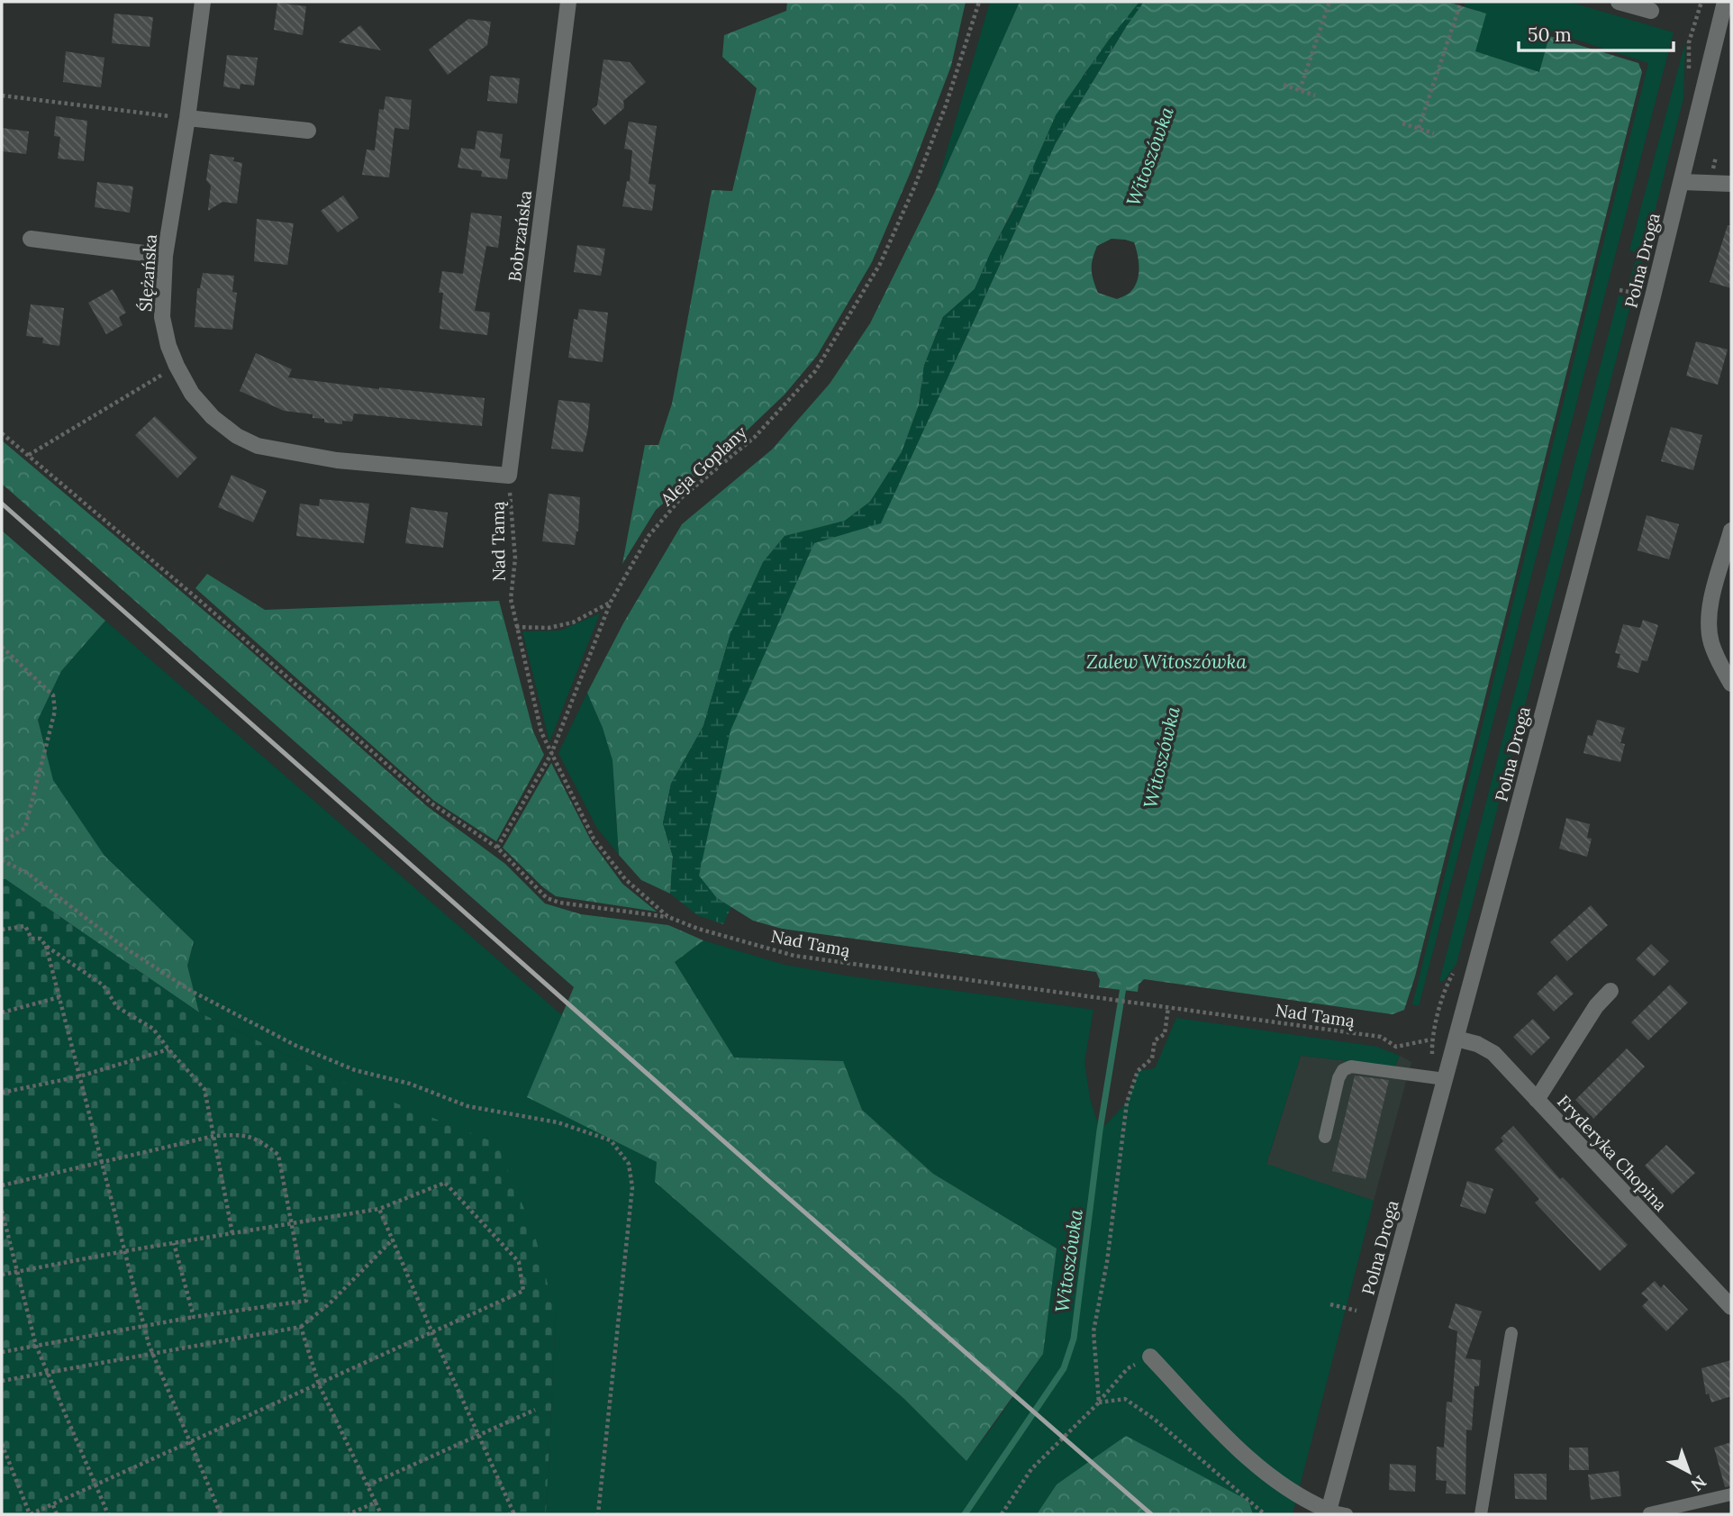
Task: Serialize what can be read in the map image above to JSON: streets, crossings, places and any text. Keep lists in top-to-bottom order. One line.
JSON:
{"streets":{"street":["Bobrzańska","Polna Droga","Ślężańska","Fryderyka Chopina"],"path":["Aleja Goplany","Nad Tamą"]},"crossings":[["Bobrzańska","Ślężańska"],["Bobrzańska","Nad Tamą"],["Polna Droga","Fryderyka Chopina"],["Ślężańska","Nad Tamą"],["Aleja Goplany","Nad Tamą"]],"water":["Witoszówka","Zalew Witoszówka"],"scale_bar":"50 m","north":"bottom right"}
